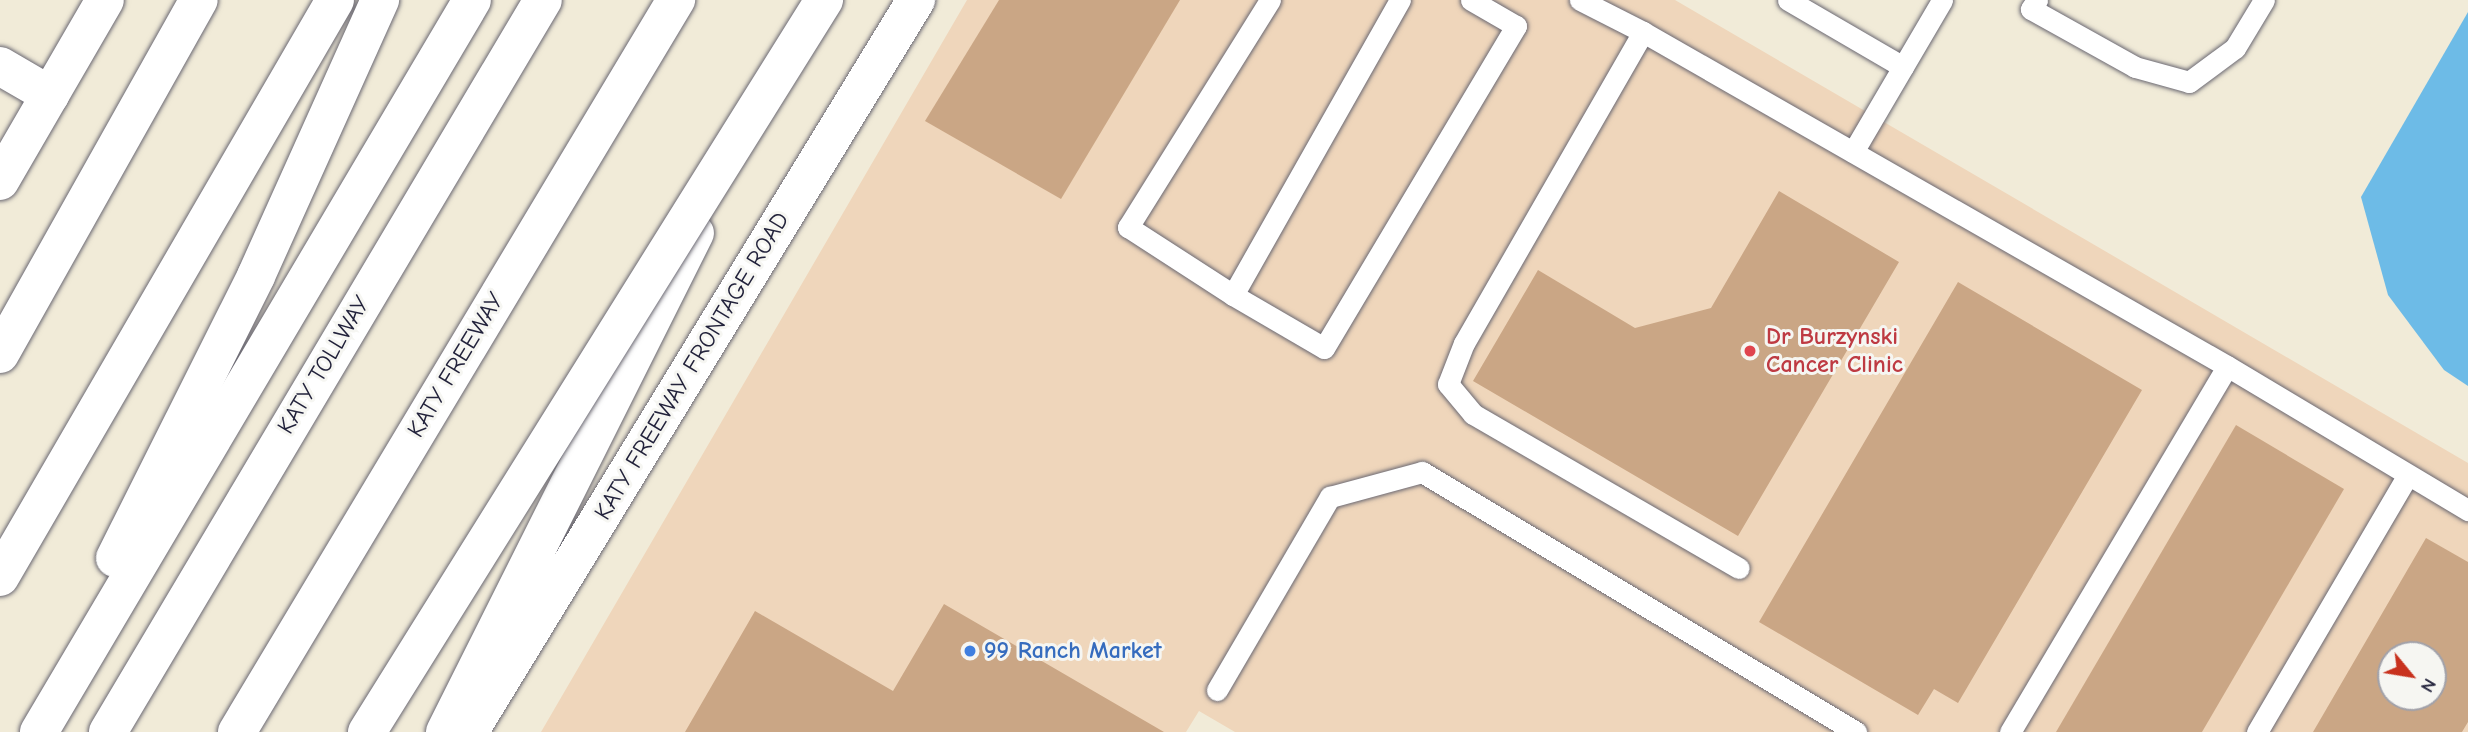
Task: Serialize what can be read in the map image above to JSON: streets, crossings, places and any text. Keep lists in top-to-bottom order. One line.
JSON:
{"streets":{"main road":["KATY TOLLWAY","KATY FREEWAY","KATY FREEWAY FRONTAGE ROAD"]},"places":["Dr Burzynski Cancer Clinic","99 Ranch Market"],"north":"bottom right"}
